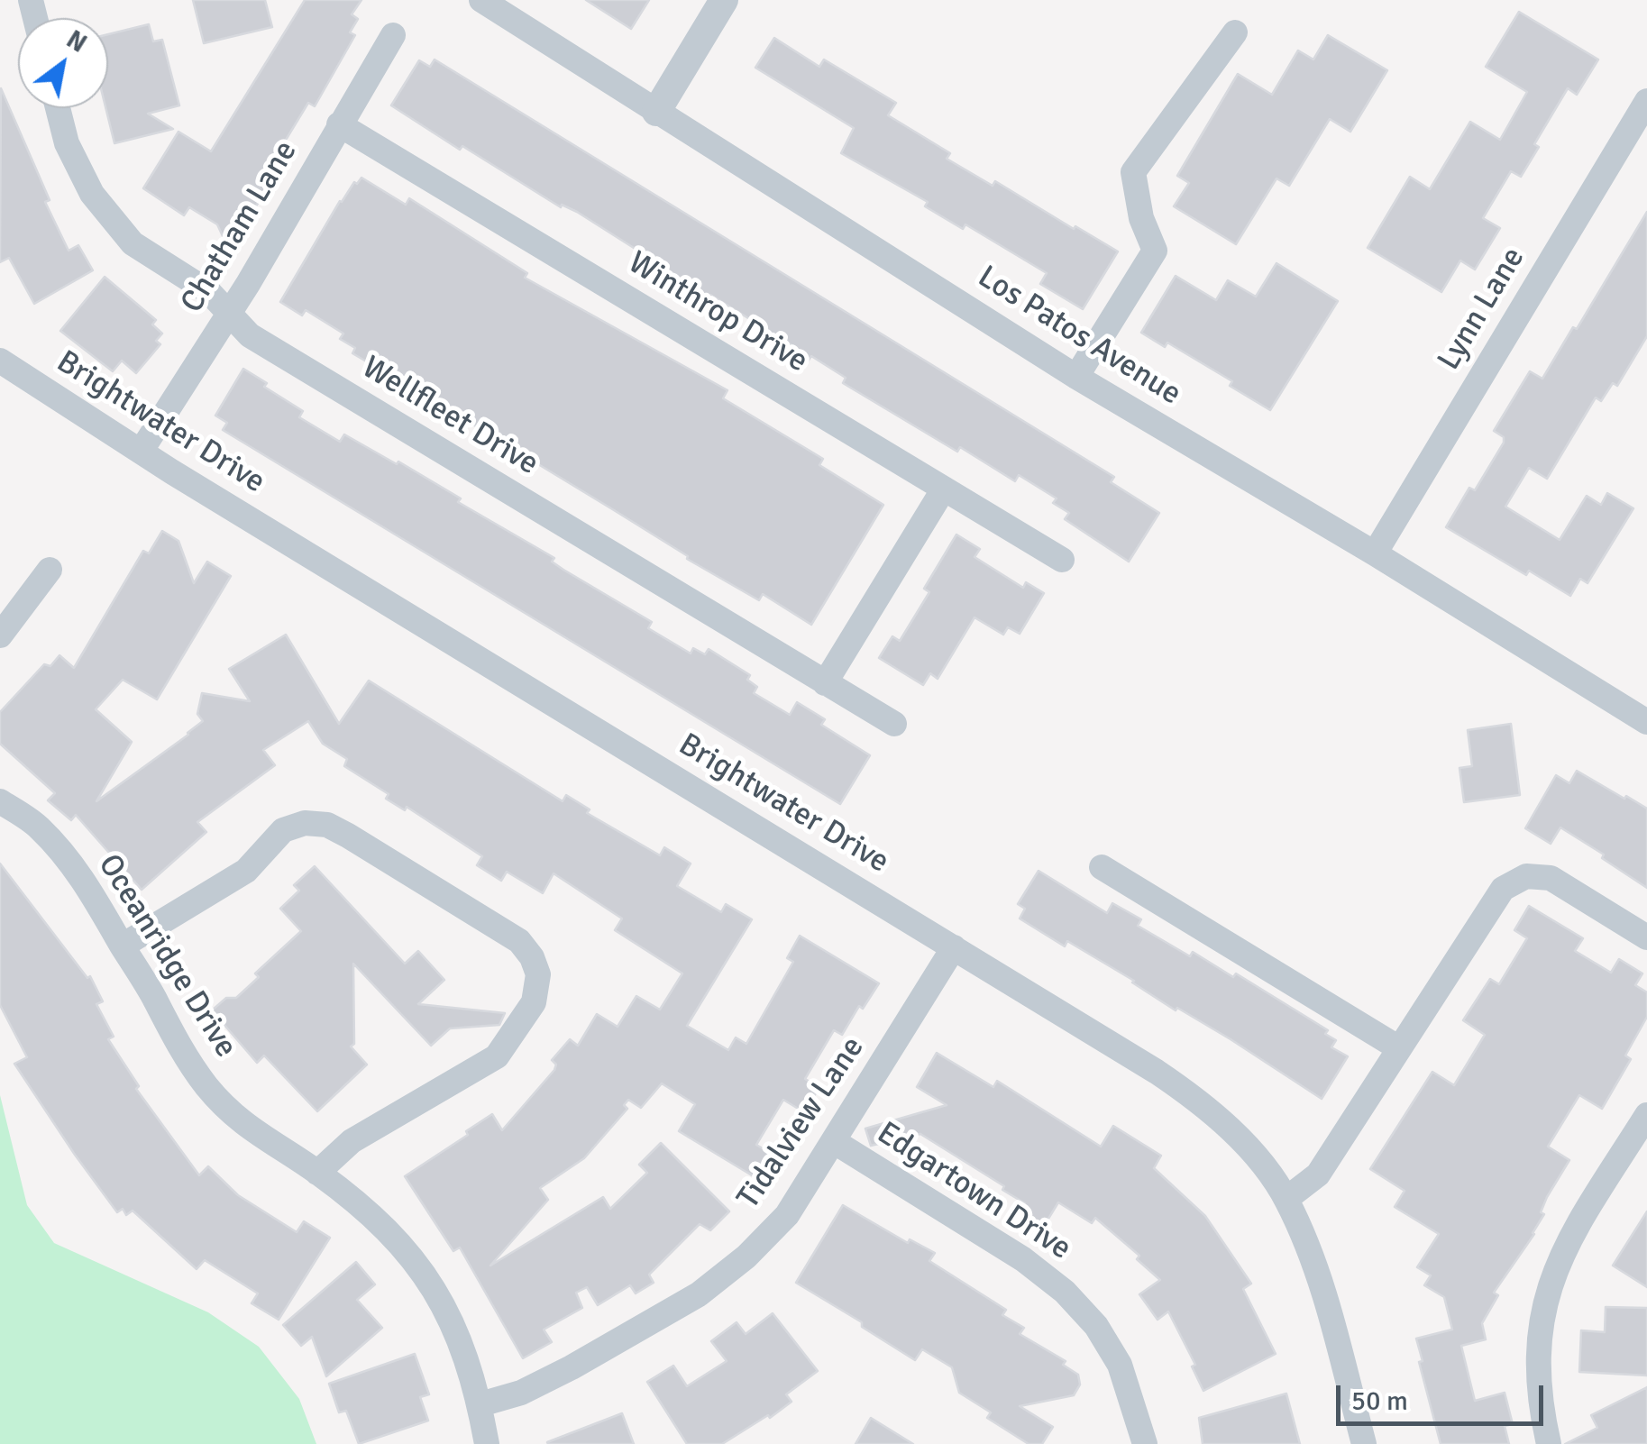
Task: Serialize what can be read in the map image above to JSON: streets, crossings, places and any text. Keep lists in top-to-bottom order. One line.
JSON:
{"streets":{"street":["Chatham Lane","Lynn Lane","Winthrop Drive","Los Patos Avenue","Wellfleet Drive","Brightwater Drive","Oceanridge Drive","Tidalview Lane","Edgartown Drive"]},"crossings":[["Chatham Lane","Winthrop Drive"],["Chatham Lane","Wellfleet Drive"],["Chatham Lane","Brightwater Drive"],["Lynn Lane","Los Patos Avenue"],["Brightwater Drive","Tidalview Lane"],["Oceanridge Drive","Tidalview Lane"],["Tidalview Lane","Edgartown Drive"]],"scale_bar":"50 m","north":"top right"}
